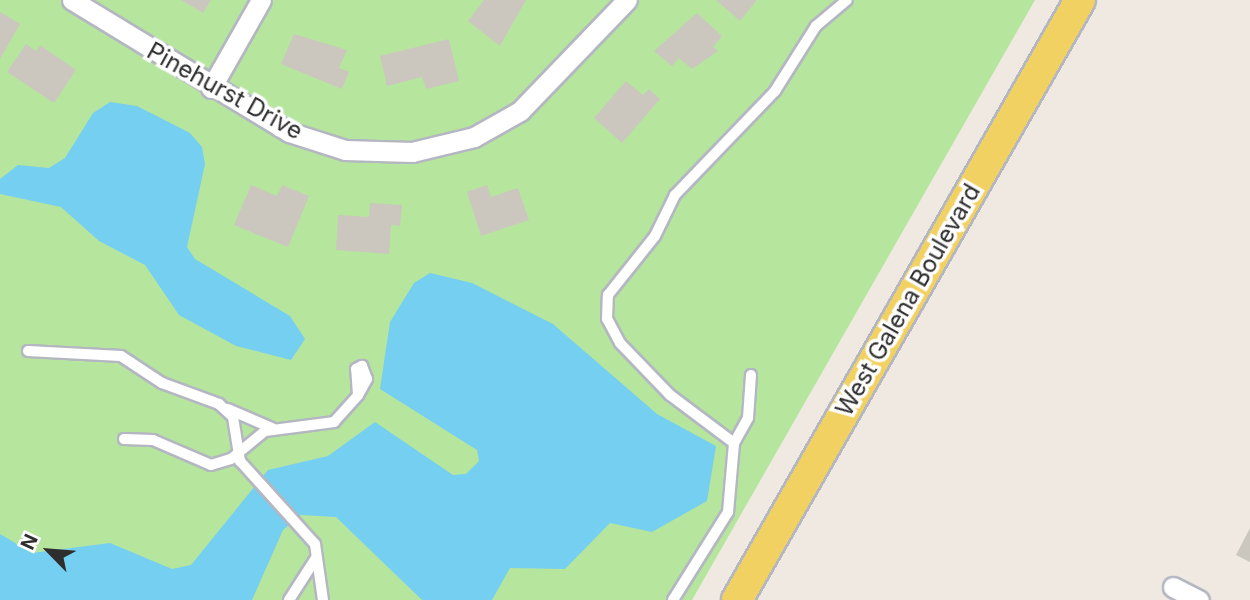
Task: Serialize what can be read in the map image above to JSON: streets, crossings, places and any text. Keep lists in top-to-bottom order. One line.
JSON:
{"streets":{"main road":["West Galena Boulevard"],"street":["Pinehurst Drive"]},"north":"top left"}
